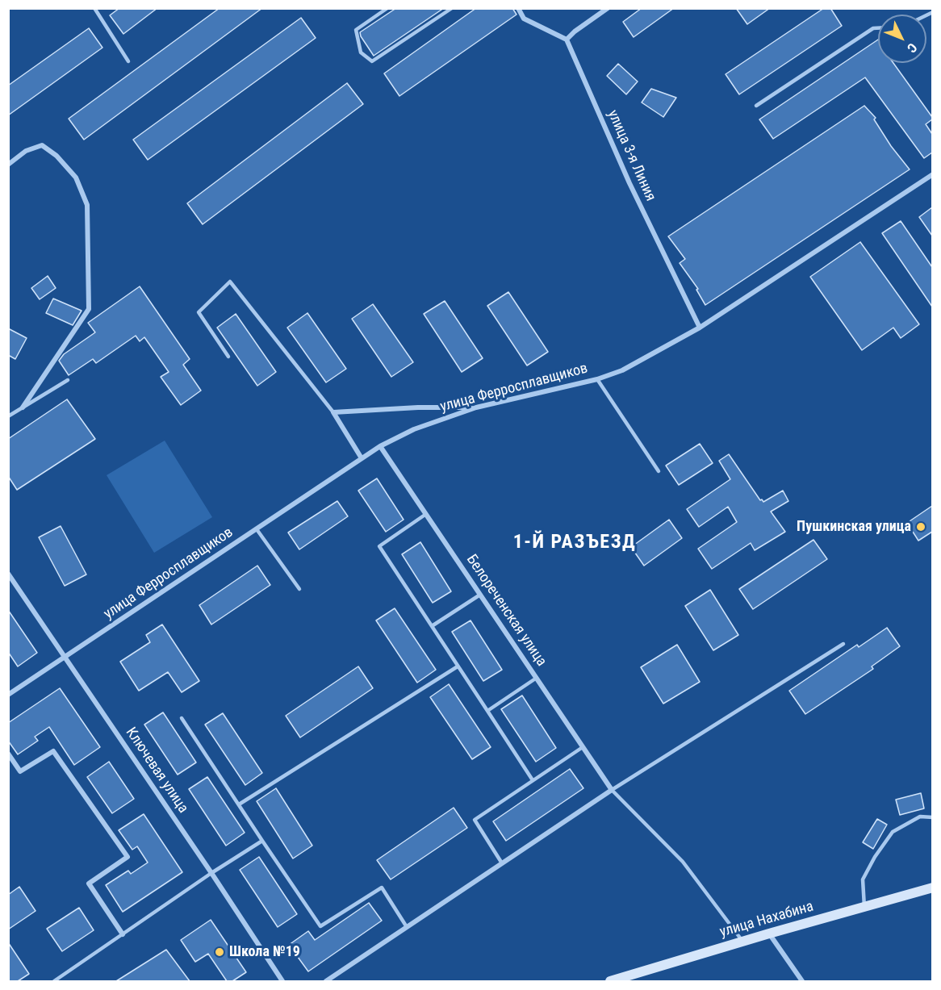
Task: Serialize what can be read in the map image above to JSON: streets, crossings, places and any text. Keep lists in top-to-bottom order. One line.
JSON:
{"streets":{"main road":["улица Нахабина"],"street":["улица 3-я Линия","улица Ферросплавщиков","Белореченская улица","Ключевая улица"]},"crossings":[["улица 3-я Линия","улица Ферросплавщиков"],["улица Ферросплавщиков","Белореченская улица"],["улица Ферросплавщиков","Ключевая улица"]],"districts":["1-Й РАЗЪЕЗД"],"places":["Пушкинская улица","Школа №19"],"north":"bottom right"}
